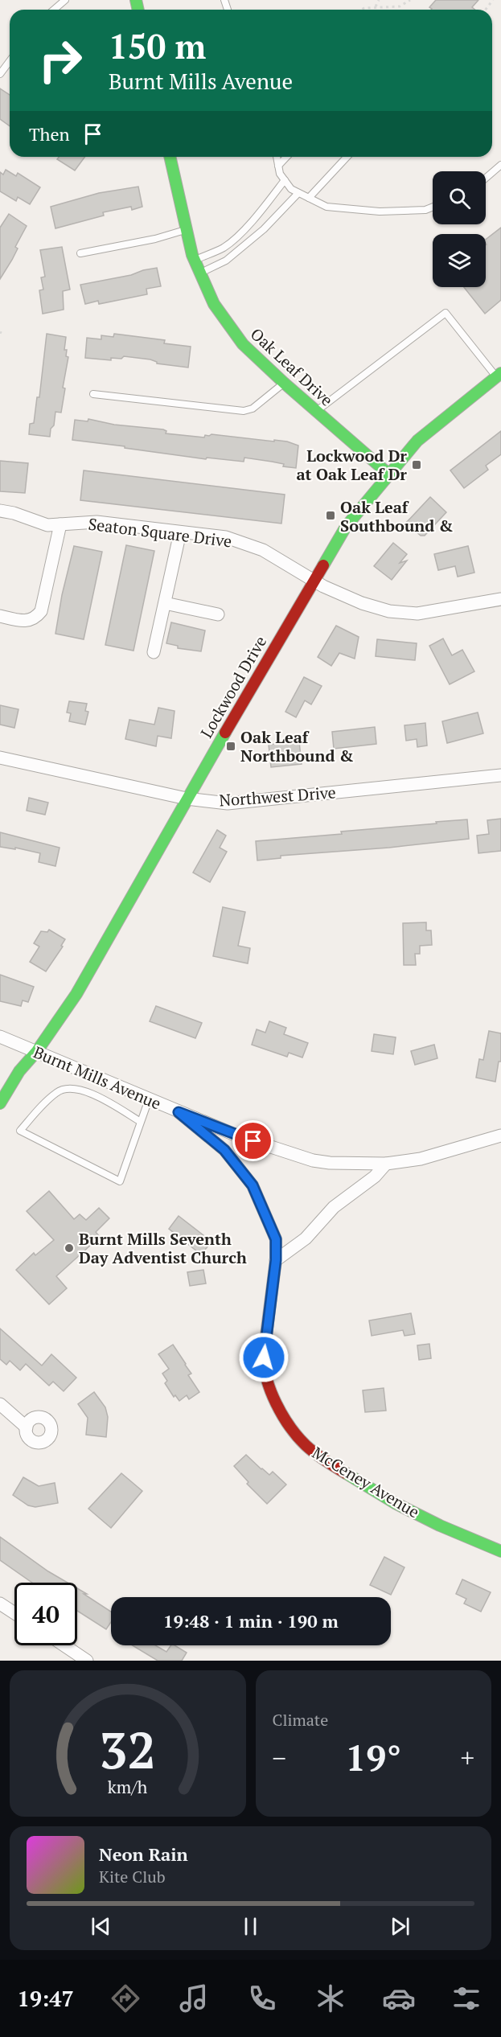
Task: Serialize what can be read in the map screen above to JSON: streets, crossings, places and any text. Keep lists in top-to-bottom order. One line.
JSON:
{"streets":{"street":["Oak Leaf Drive","Seaton Square Drive","Lockwood Drive","Northwest Drive","Burnt Mills Avenue","McCeney Avenue"]},"crossings":[["Oak Leaf Drive","Lockwood Drive"],["Seaton Square Drive","Lockwood Drive"],["Lockwood Drive","Northwest Drive"],["Lockwood Drive","Burnt Mills Avenue"],["Burnt Mills Avenue","McCeney Avenue"]],"places":{"transit":["Lockwood Dr at Oak Leaf Dr","Oak Leaf Southbound &","Oak Leaf Northbound &"],"other":["Burnt Mills Seventh Day Adventist Church"]},"page":{"turn":["150 m","Burnt Mills Avenue"],"then":"Then","limit":"40","trip":"19:48 · 1 min · 190 m","tile":"Climate","heat":["−","19°","+"],"song":["Neon Rain","Kite Club"],"tabs":"19:47","gauge":["32","km/h"]}}
